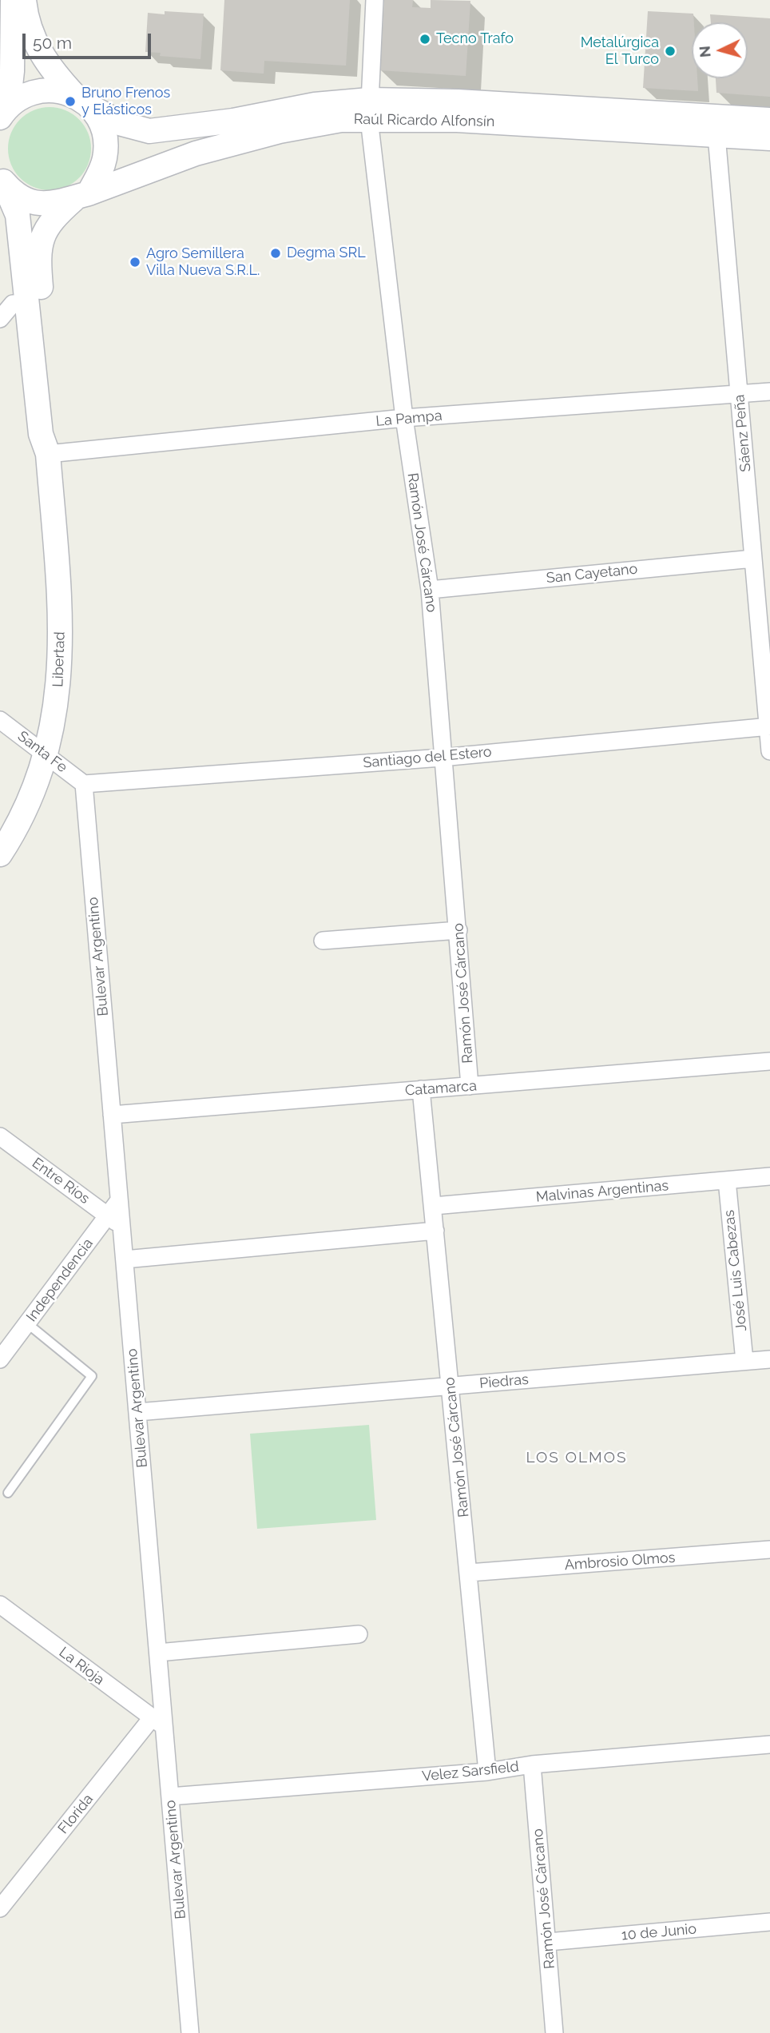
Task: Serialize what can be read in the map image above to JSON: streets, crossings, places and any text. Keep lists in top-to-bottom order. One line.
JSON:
{"streets":{"main road":["Raúl Ricardo Alfonsín","Libertad"],"street":["La Pampa","Sáenz Peña","Ramón José Cárcano","San Cayetano","Santa Fe","Santiago del Estero","Bulevar Argentino","Catamarca","Entre Ríos","Malvinas Argentinas","José Luis Cabezas","Independencia","Piedras","Ambrosio Olmos","La Rioja","Velez Sarsfield","Florida","10 de Junio"]},"crossings":[["Raúl Ricardo Alfonsín","Sáenz Peña"],["Raúl Ricardo Alfonsín","Ramón José Cárcano"],["Raúl Ricardo Alfonsín","Libertad"],["La Pampa","Sáenz Peña"],["La Pampa","Ramón José Cárcano"],["La Pampa","Libertad"],["Sáenz Peña","San Cayetano"],["Sáenz Peña","Santiago del Estero"],["Ramón José Cárcano","San Cayetano"],["Ramón José Cárcano","Santiago del Estero"],["Ramón José Cárcano","Catamarca"],["Ramón José Cárcano","Malvinas Argentinas"],["Ramón José Cárcano","Piedras"],["Ramón José Cárcano","Ambrosio Olmos"],["Ramón José Cárcano","Velez Sarsfield"],["Ramón José Cárcano","10 de Junio"],["Libertad","Santa Fe"],["Santa Fe","Santiago del Estero"],["Santa Fe","Bulevar Argentino"],["Santiago del Estero","Bulevar Argentino"],["Bulevar Argentino","Catamarca"],["Bulevar Argentino","Entre Ríos"],["Bulevar Argentino","Independencia"],["Bulevar Argentino","Piedras"],["Bulevar Argentino","La Rioja"],["Bulevar Argentino","Velez Sarsfield"],["Bulevar Argentino","Florida"],["Entre Ríos","Independencia"],["Malvinas Argentinas","José Luis Cabezas"],["José Luis Cabezas","Piedras"],["La Rioja","Florida"]],"districts":["LOS OLMOS"],"places":["Tecno Trafo","Metalúrgica El Turco","Bruno Frenos y Elásticos","Degma SRL","Agro Semillera Villa Nueva S.R.L."],"scale_bar":"50 m","north":"left"}
